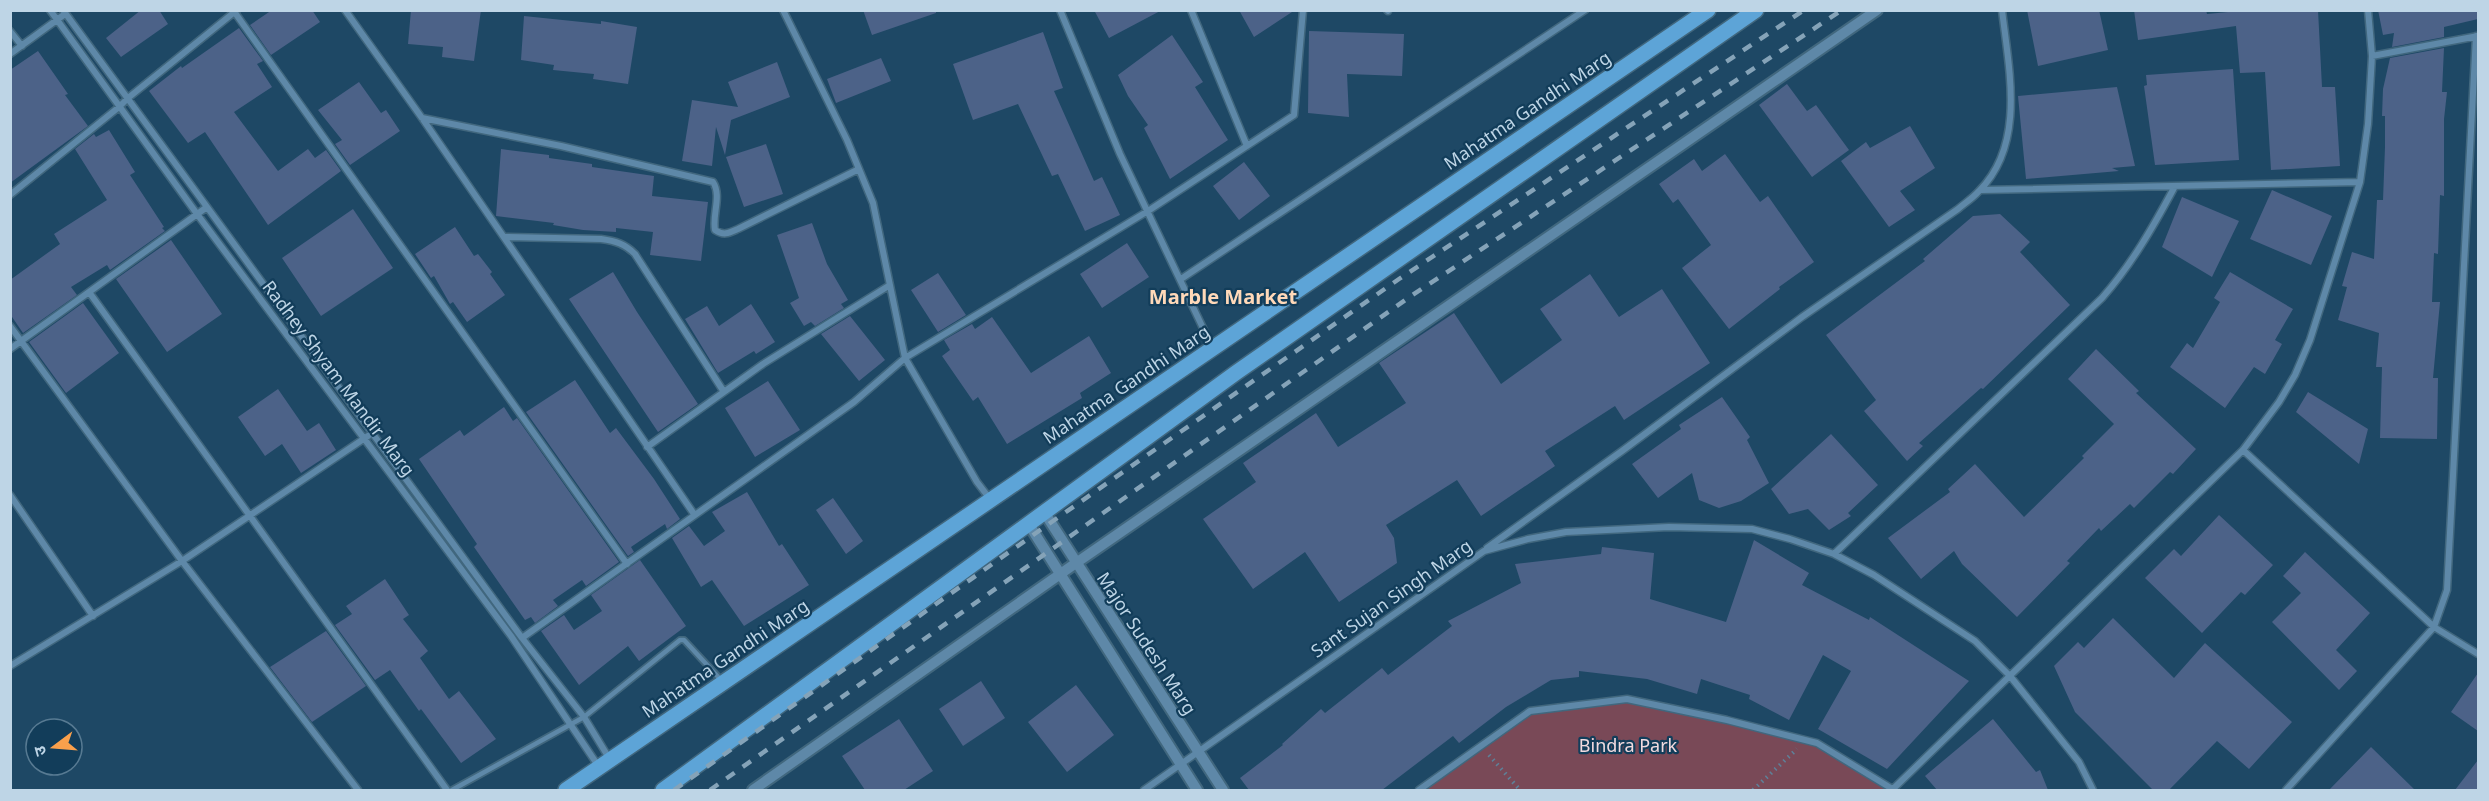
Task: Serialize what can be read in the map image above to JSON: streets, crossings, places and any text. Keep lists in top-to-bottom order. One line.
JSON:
{"streets":{"main road":["Mahatma Gandhi Marg"],"street":["Radhey Shyam Mandir Marg","Sant Sujan Singh Marg","Major Sudesh Marg"]},"crossings":[["Mahatma Gandhi Marg","Radhey Shyam Mandir Marg"],["Sant Sujan Singh Marg","Major Sudesh Marg"]],"districts":["Marble Market"],"parks":["Bindra Park"],"north":"left"}
